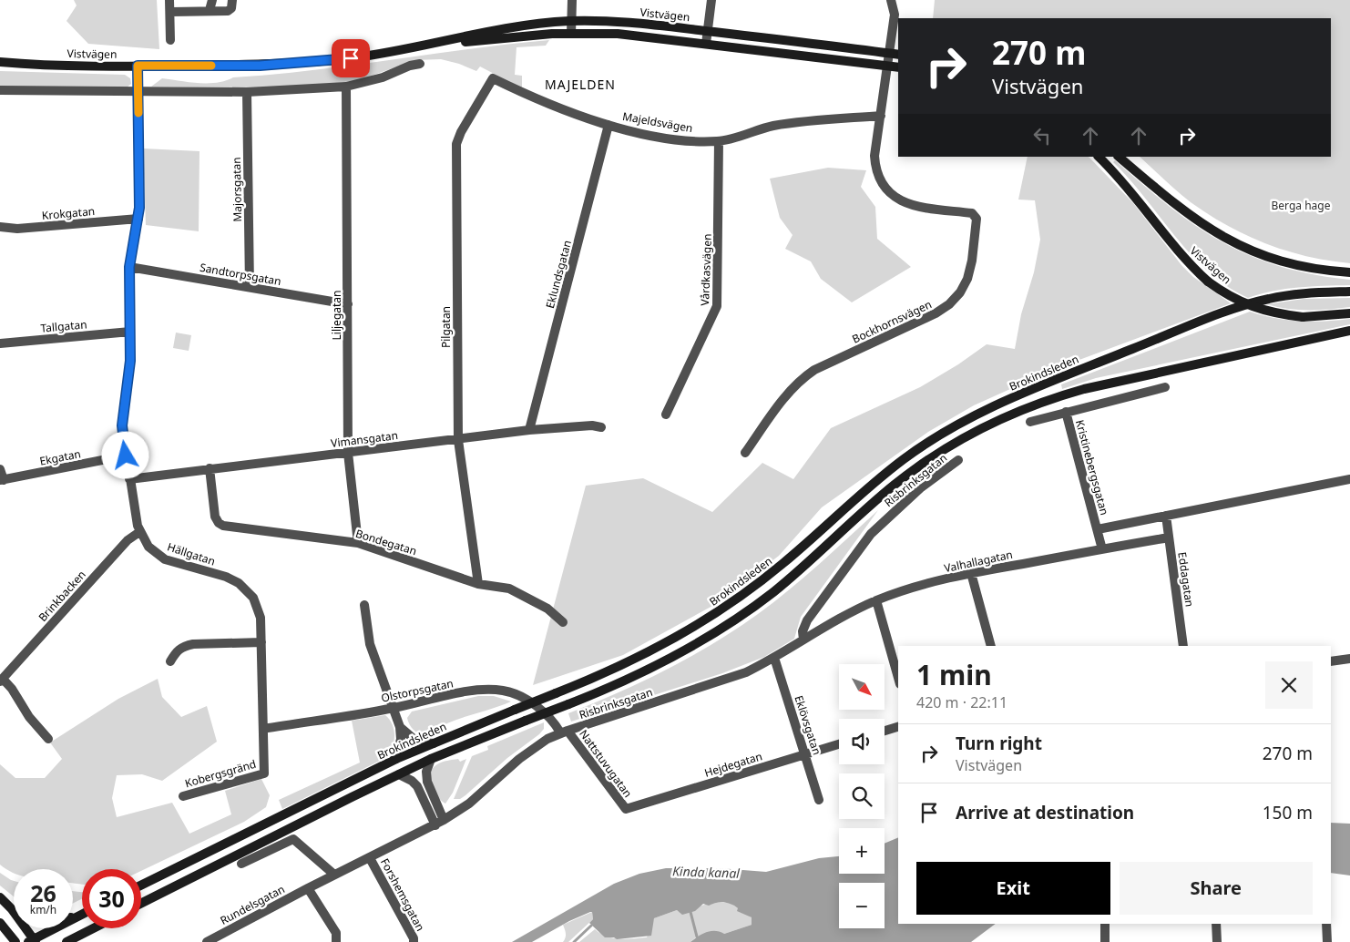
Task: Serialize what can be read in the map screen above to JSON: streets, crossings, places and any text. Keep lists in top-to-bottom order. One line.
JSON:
{"streets":{"main road":["Vistvägen","Brokindsleden"],"street":["Majeldsvägen","Majorsgatan","Krokgatan","Vårdkasvägen","Sandtorpsgatan","Eklundsgatan","Liljegatan","Bockhornsvägen","Tallgatan","Pilgatan","Vimansgatan","Ekgatan","Kristinebergsgatan","Risbrinksgatan","Bondegatan","Hällgatan","Valhallagatan","Eddagatan","Brinkbacken","Olstorpsgatan","Eklövsgatan","Nattstuvugatan","Hejdegatan","Kobergsgränd","Forshemsgatan","Rundelsgatan"]},"crossings":[["Vistvägen","Bockhornsvägen"],["Vistvägen","Hällgatan"],["Majeldsvägen","Vårdkasvägen"],["Majeldsvägen","Eklundsgatan"],["Majeldsvägen","Bockhornsvägen"],["Majeldsvägen","Pilgatan"],["Majorsgatan","Sandtorpsgatan"],["Krokgatan","Hällgatan"],["Sandtorpsgatan","Liljegatan"],["Sandtorpsgatan","Hällgatan"],["Eklundsgatan","Vimansgatan"],["Liljegatan","Vimansgatan"],["Liljegatan","Bondegatan"],["Tallgatan","Hällgatan"],["Pilgatan","Vimansgatan"],["Pilgatan","Bondegatan"],["Vimansgatan","Bondegatan"],["Vimansgatan","Hällgatan"],["Ekgatan","Hällgatan"],["Kristinebergsgatan","Valhallagatan"],["Risbrinksgatan","Valhallagatan"],["Risbrinksgatan","Olstorpsgatan"],["Risbrinksgatan","Eklövsgatan"],["Risbrinksgatan","Nattstuvugatan"],["Risbrinksgatan","Forshemsgatan"],["Risbrinksgatan","Rundelsgatan"],["Hällgatan","Brinkbacken"],["Hällgatan","Olstorpsgatan"],["Hällgatan","Kobergsgränd"],["Valhallagatan","Eddagatan"],["Olstorpsgatan","Nattstuvugatan"],["Eklövsgatan","Hejdegatan"],["Nattstuvugatan","Hejdegatan"]],"districts":["MAJELDEN"],"water":["Kinda kanal"],"parks":["Berga hage"],"north":"bottom right","page":{"turn":["270 m","Vistvägen"],"heading":["1 min","420 m · 22:11"],"map_buttons":["+","−"],"list":[{"name":"Turn right","note":"Vistvägen","value":"270 m"},{"name":"Arrive at destination","value":"150 m"}],"buttons":["Exit","Share"],"speed":"26 km/h","limit":"30"}}
